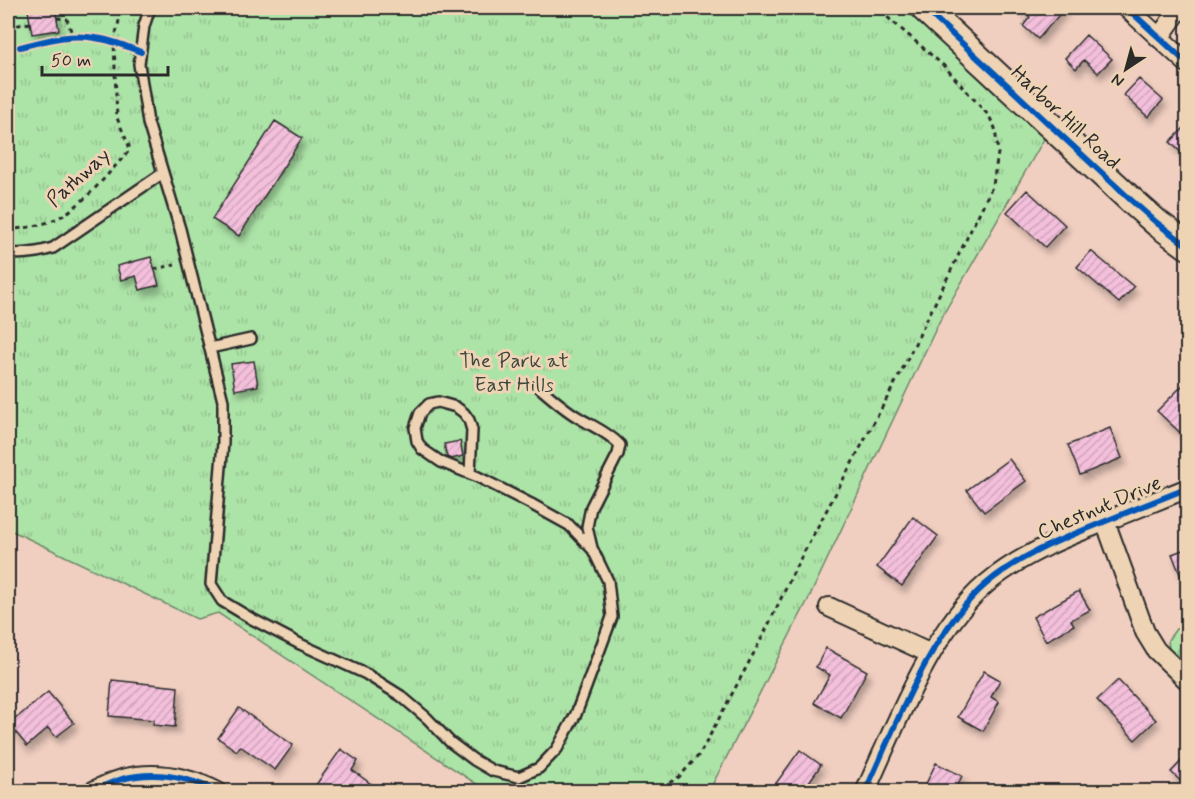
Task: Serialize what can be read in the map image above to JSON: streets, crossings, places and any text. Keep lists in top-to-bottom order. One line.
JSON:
{"streets":{"street":["Harbor Hill Road","Chestnut Drive"],"path":["Pathway"]},"parks":["The Park at East Hills"],"scale_bar":"50 m","north":"bottom left"}
